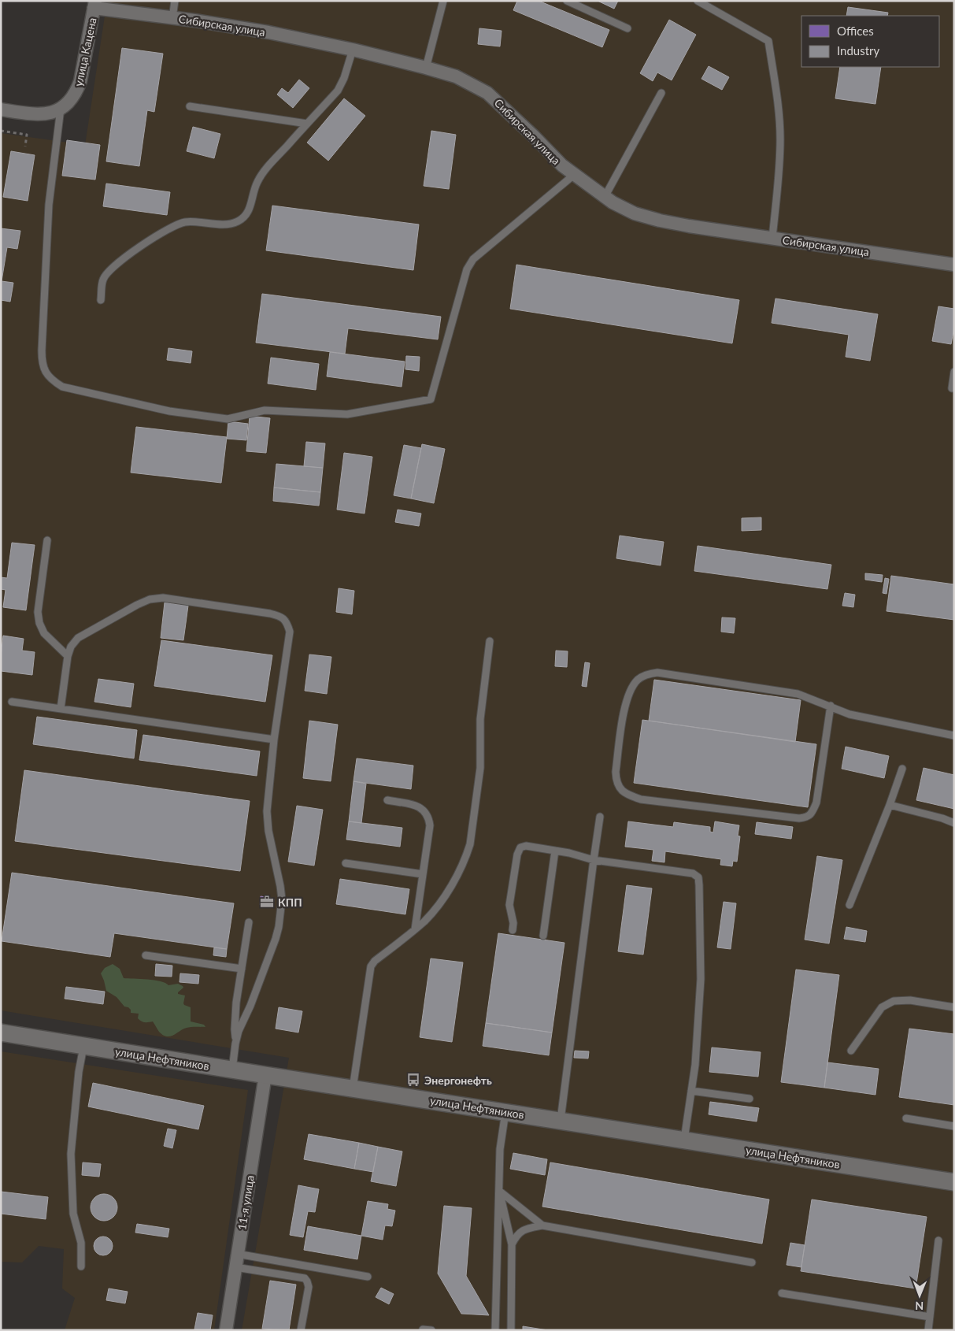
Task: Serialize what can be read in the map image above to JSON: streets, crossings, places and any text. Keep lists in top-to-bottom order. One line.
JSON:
{"streets":{"street":["Сибирская улица","улица Кацена","улица Нефтяников","11-я улица"]},"crossings":[["Сибирская улица","улица Кацена"],["улица Нефтяников","11-я улица"]],"places":{"office":["КПП"],"bus stop":["Энергонефть"]},"legend":["Offices","Industry"],"north":"bottom"}
